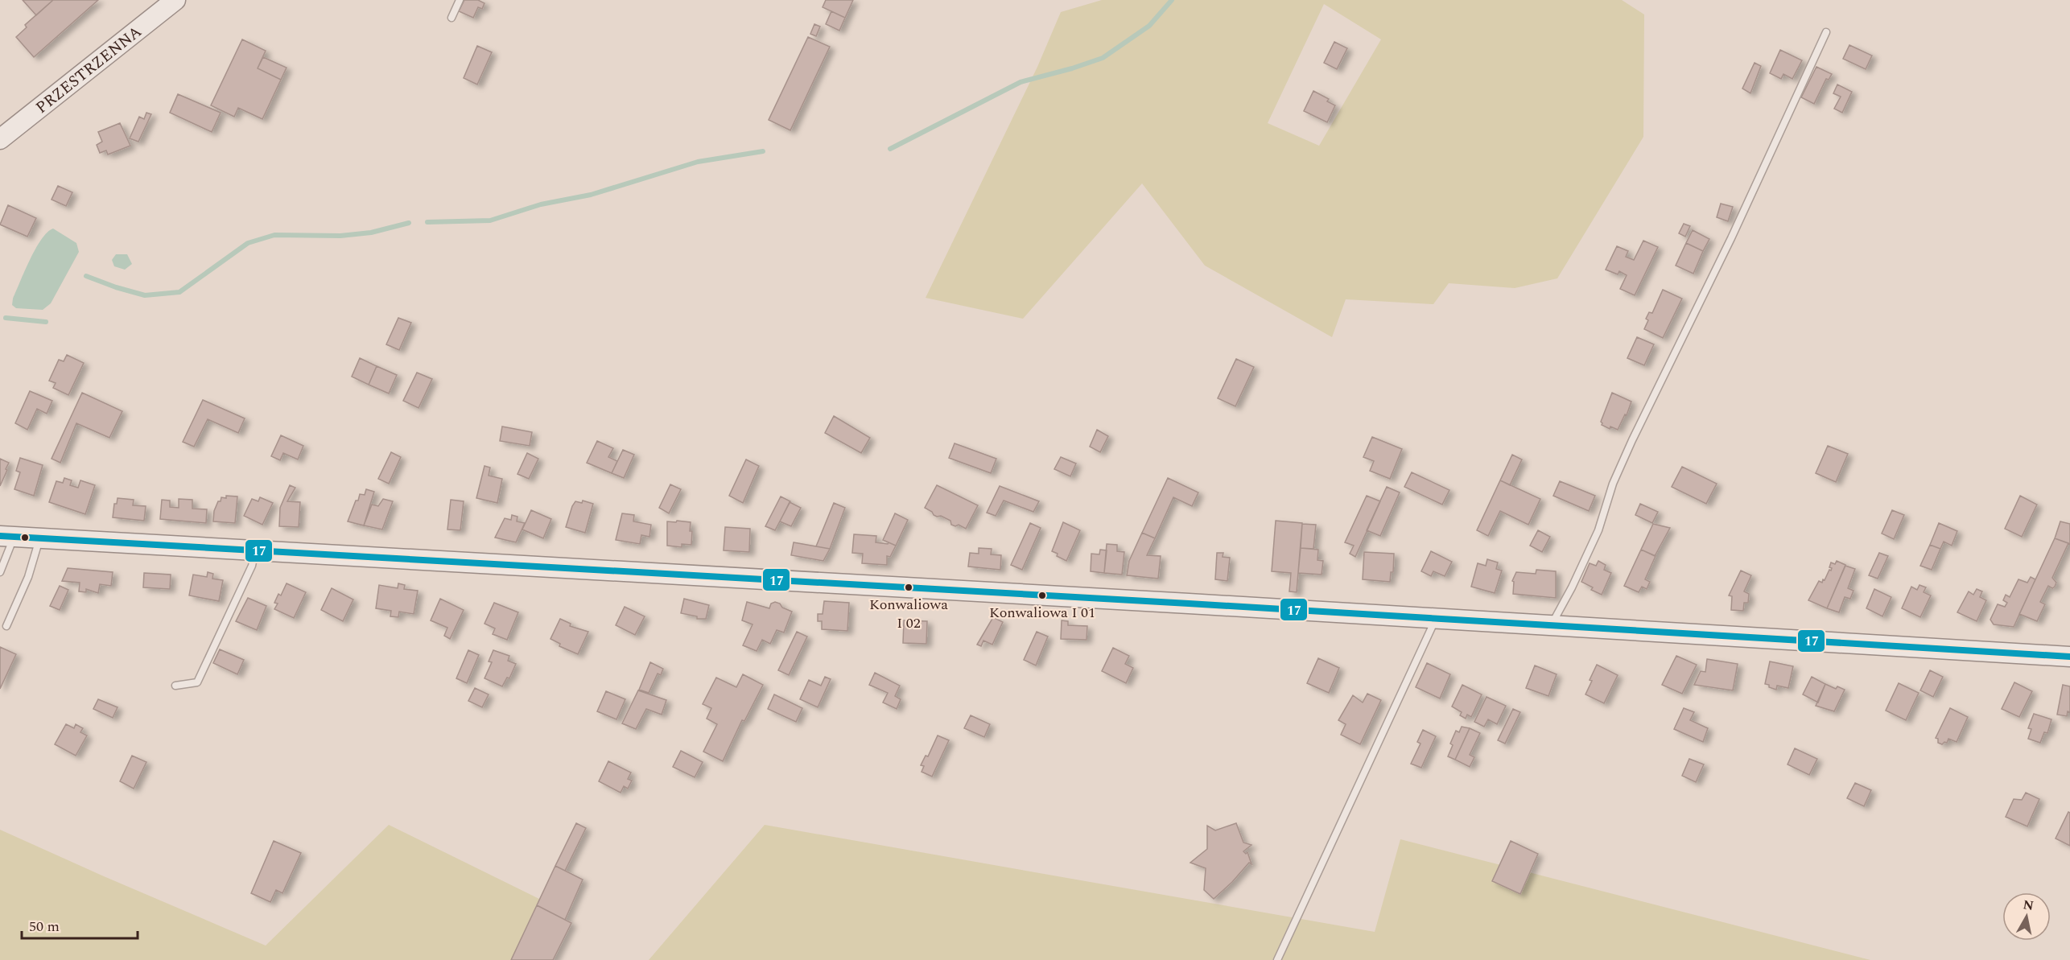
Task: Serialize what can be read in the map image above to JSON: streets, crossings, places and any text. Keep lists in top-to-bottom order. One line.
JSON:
{"streets":{"street":["PRZESTRZENNA"]},"places":["Konwaliowa I 02","Konwaliowa I 01"],"lines":["transit line 17"],"scale_bar":"50 m","north":"top"}
